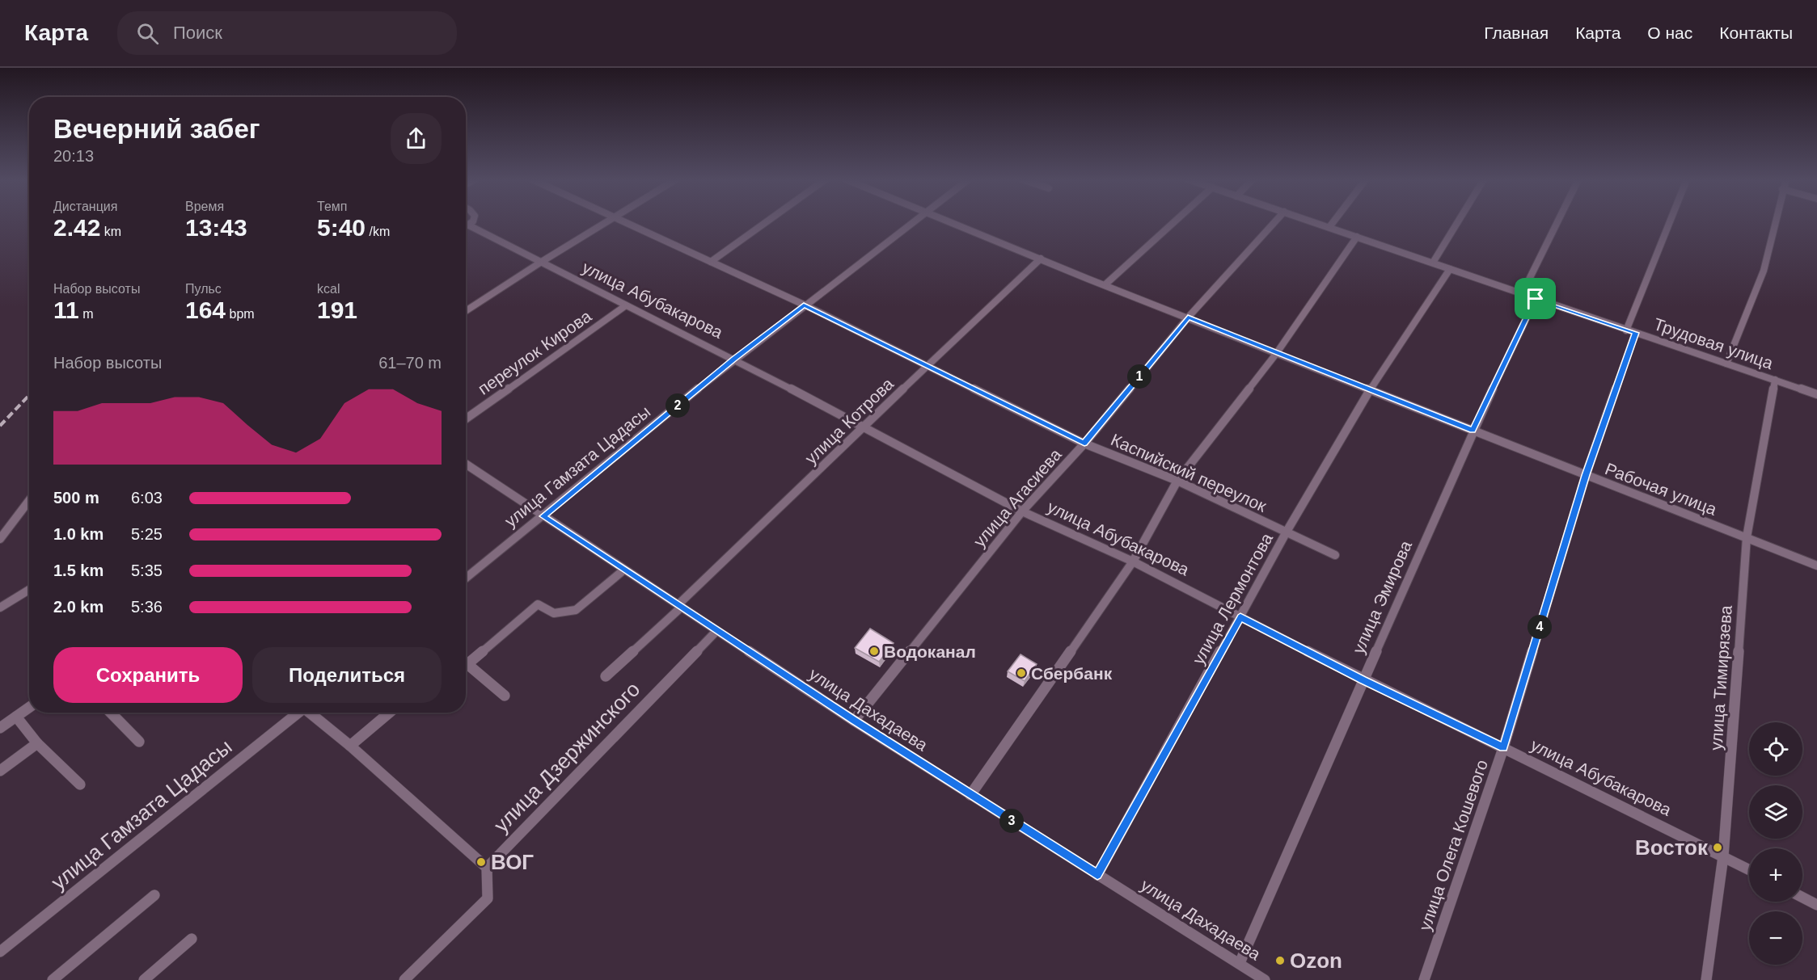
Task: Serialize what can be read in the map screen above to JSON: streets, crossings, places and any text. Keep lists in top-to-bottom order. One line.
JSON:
{"streets":{"street":["улица Абубакарова","Трудовая улица","переулок Кирова","улица Котрова","улица Гамзата Цадасы","Каспийский переулок","Рабочая улица","улица Агасиева","улица Эмирова","улица Лермонтова","улица Тимирязева","улица Дахадаева","улица Дзержинского","улица Олега Кошевого"]},"crossings":[["улица Абубакарова","переулок Кирова"],["улица Абубакарова","улица Котрова"],["улица Абубакарова","улица Гамзата Цадасы"],["улица Абубакарова","улица Агасиева"],["улица Абубакарова","улица Эмирова"],["улица Абубакарова","улица Лермонтова"],["улица Абубакарова","улица Тимирязева"],["улица Абубакарова","улица Олега Кошевого"],["Трудовая улица","улица Эмирова"],["Трудовая улица","улица Лермонтова"],["Трудовая улица","улица Тимирязева"],["Трудовая улица","улица Олега Кошевого"],["улица Котрова","Каспийский переулок"],["улица Котрова","Рабочая улица"],["улица Котрова","улица Дахадаева"],["улица Гамзата Цадасы","Каспийский переулок"],["улица Гамзата Цадасы","улица Дахадаева"],["Каспийский переулок","улица Агасиева"],["Каспийский переулок","улица Лермонтова"],["Рабочая улица","улица Агасиева"],["Рабочая улица","улица Эмирова"],["Рабочая улица","улица Лермонтова"],["Рабочая улица","улица Тимирязева"],["Рабочая улица","улица Олега Кошевого"],["улица Агасиева","улица Дахадаева"],["улица Эмирова","улица Дахадаева"],["улица Лермонтова","улица Дахадаева"],["улица Дахадаева","улица Дзержинского"]],"places":["Водоканал","Сбербанк","Восток","ВОГ","Ozon"],"page":{"header":"Карта","search":"Поиск","nav":["Главная","Карта","О нас","Контакты"],"heading":["Вечерний забег","20:13"],"stats":[["Дистанция","2.42 km"],["Время","13:43"],["Темп","5:40 /km"],["Набор высоты","11 m"],["Пульс","164 bpm"],["kcal","191"]],"chart":["Набор высоты","61–70 m"],"pins":["1","2","4","3"],"list":[{"name":"500 m","note":"6:03"},{"name":"1.0 km","note":"5:25"},{"name":"1.5 km","note":"5:35"},{"name":"2.0 km","note":"5:36"}],"buttons":["Сохранить","Поделиться"],"map_buttons":["+","−"]}}
